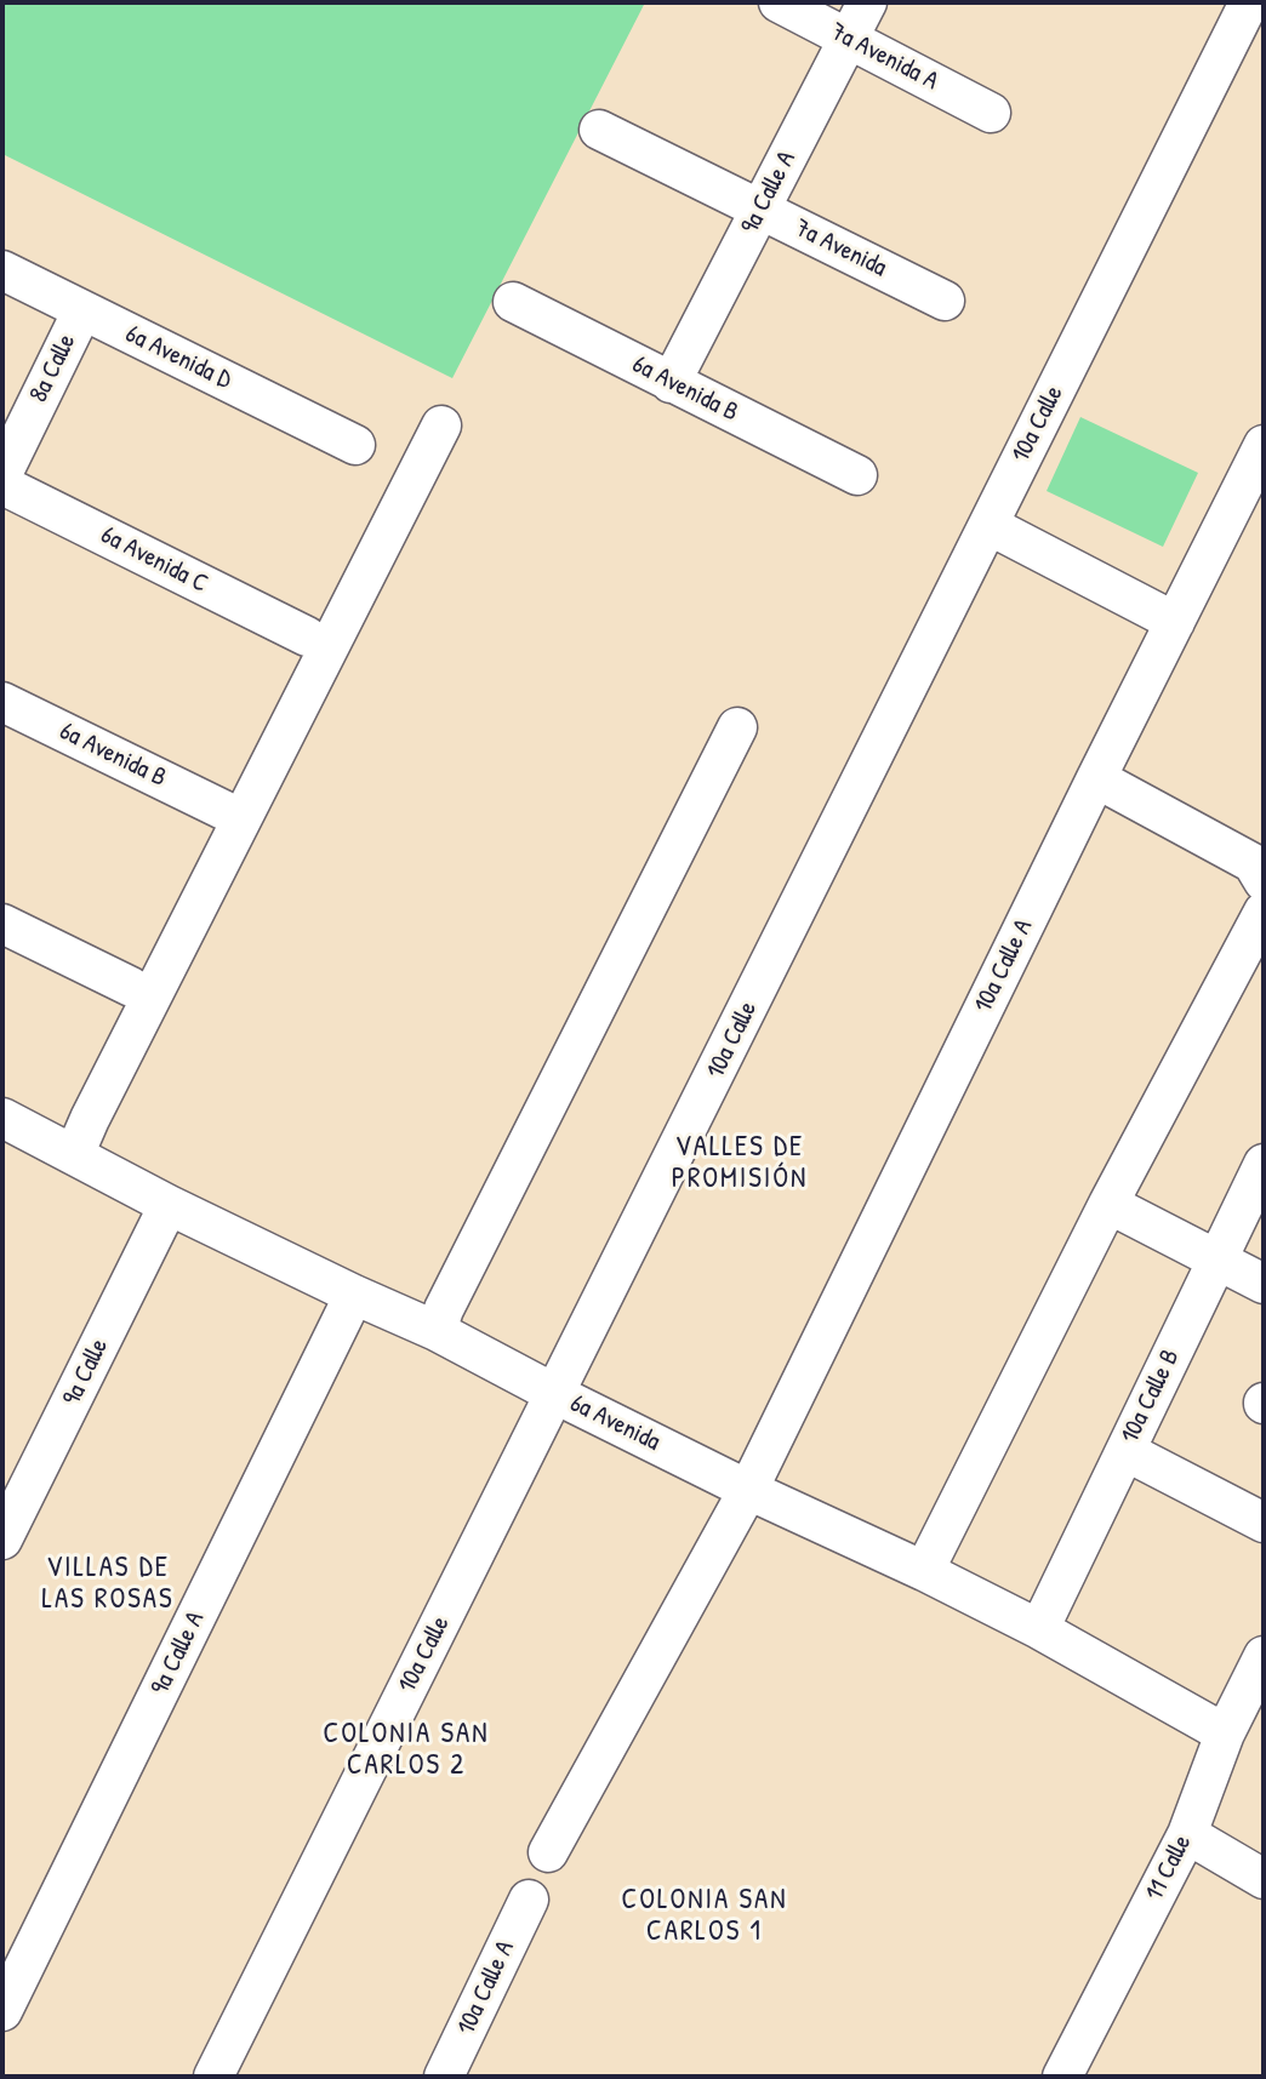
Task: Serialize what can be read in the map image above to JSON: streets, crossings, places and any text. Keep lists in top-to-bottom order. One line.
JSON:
{"streets":{"street":["7a Avenida A","9a Calle A","7a Avenida","6a Avenida D","8a Calle","6a Avenida B","10a Calle","6a Avenida C","10a Calle A","9a Calle","10a Calle B","6a Avenida","11 Calle"]},"crossings":[["7a Avenida A","9a Calle A"],["9a Calle A","7a Avenida"],["9a Calle A","6a Avenida B"],["9a Calle A","6a Avenida"],["6a Avenida D","8a Calle"],["10a Calle","6a Avenida"],["10a Calle A","6a Avenida"],["9a Calle","6a Avenida"],["10a Calle B","6a Avenida"],["6a Avenida","11 Calle"]],"districts":["VALLES DE PROMISIÓN","VILLAS DE LAS ROSAS","COLONIA SAN CARLOS 2","COLONIA SAN CARLOS 1"]}
